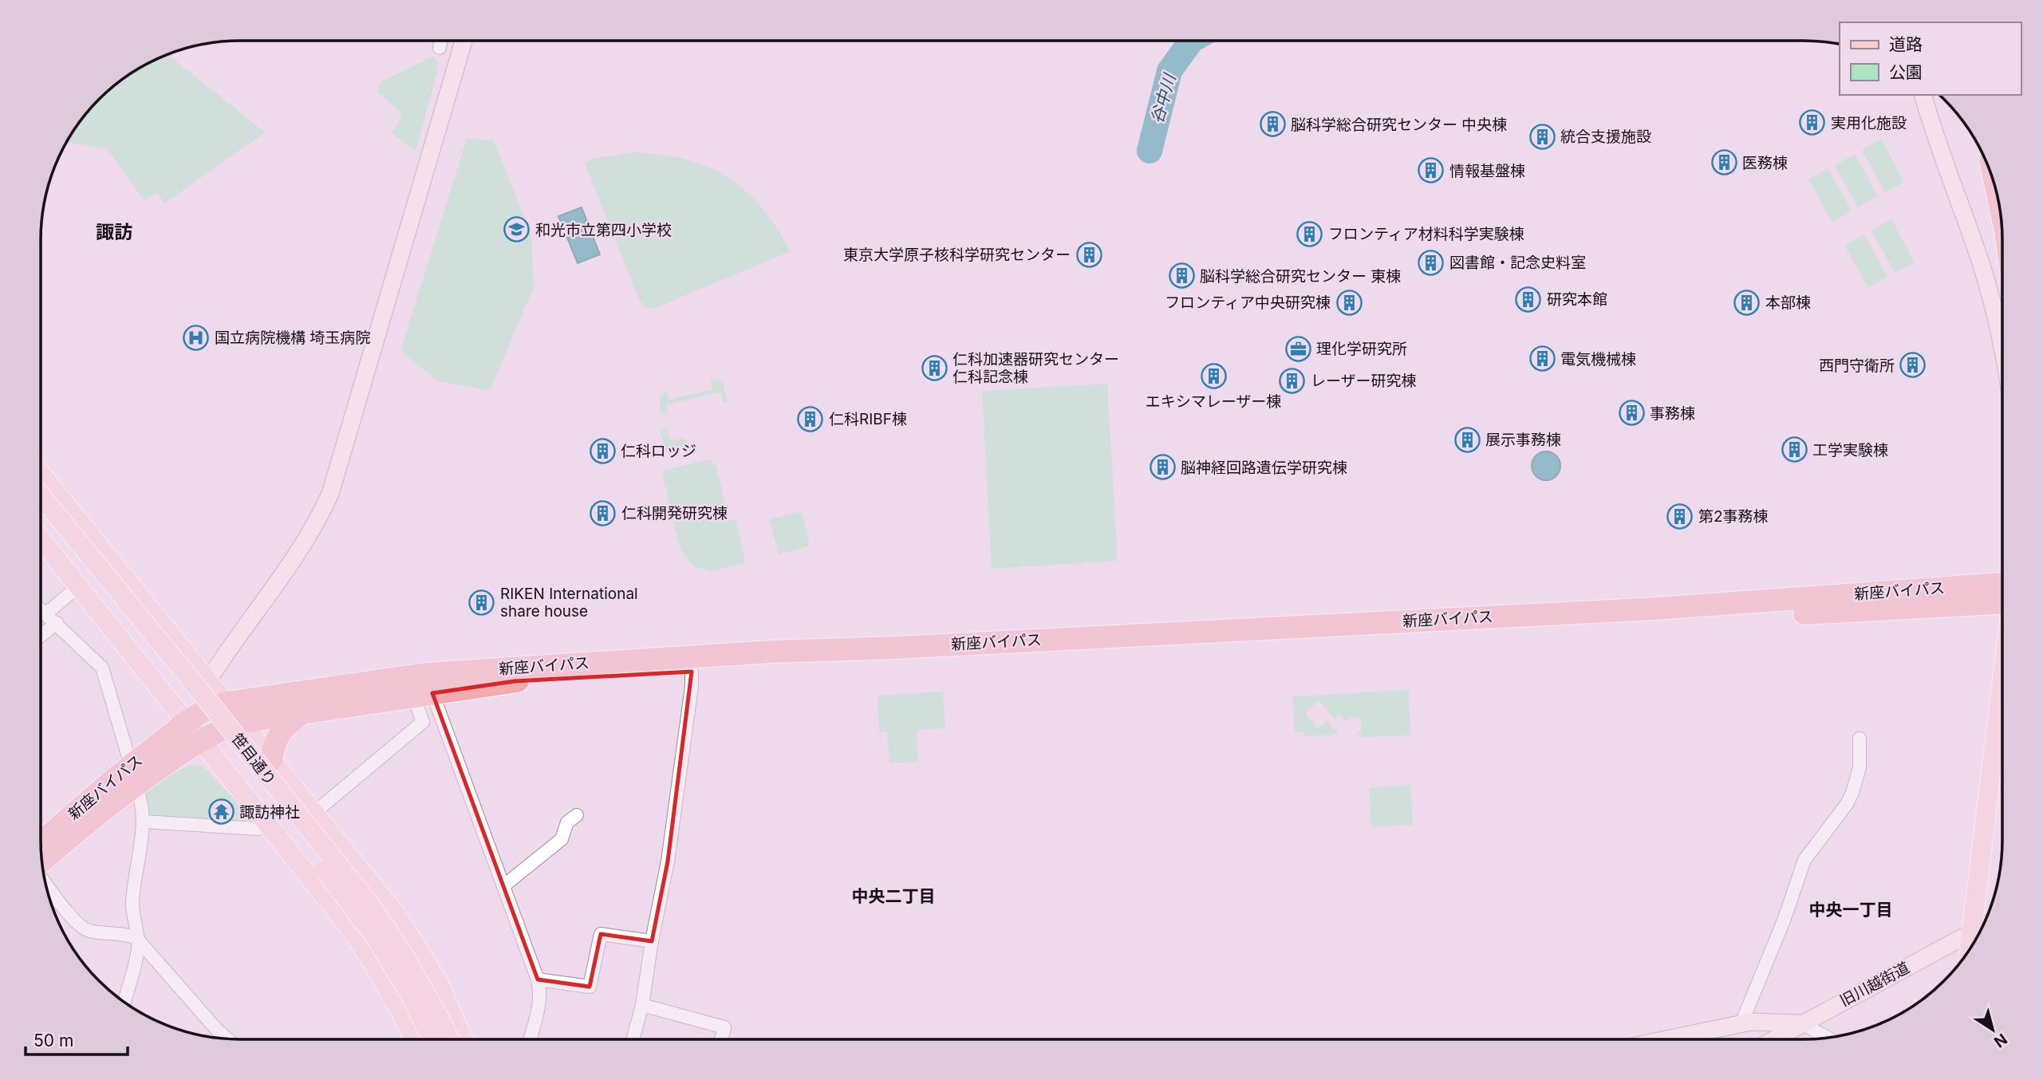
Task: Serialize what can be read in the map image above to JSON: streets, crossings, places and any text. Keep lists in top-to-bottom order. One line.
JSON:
{"streets":{"highway":["新座バイパス"],"main road":["笹目通り"],"street":["旧川越街道"]},"districts":["諏訪","中央二丁目","中央一丁目"],"water":["谷中川"],"places":{"building":["実用化施設","脳科学総合研究センター 中央棟","統合支援施設","医務棟","情報基盤棟","フロンティア材料科学実験棟","東京大学原子核科学研究センター","図書館・記念史料室","脳科学総合研究センター 東棟","研究本館","フロンティア中央研究棟","本部棟","電気機械棟","西門守衛所","仁科加速器研究センター 仁科記念棟","エキシマレーザー棟","レーザー研究棟","事務棟","仁科RIBF棟","展示事務棟","工学実験棟","仁科ロッジ","脳神経回路遺伝学研究棟","仁科開発研究棟","第2事務棟","RIKEN International share house"],"school or university":["和光市立第四小学校"],"hospital":["国立病院機構 埼玉病院"],"office":["理化学研究所"],"temple":["諏訪神社"]},"legend":["道路","公園"],"scale_bar":"50 m","north":"bottom right"}
